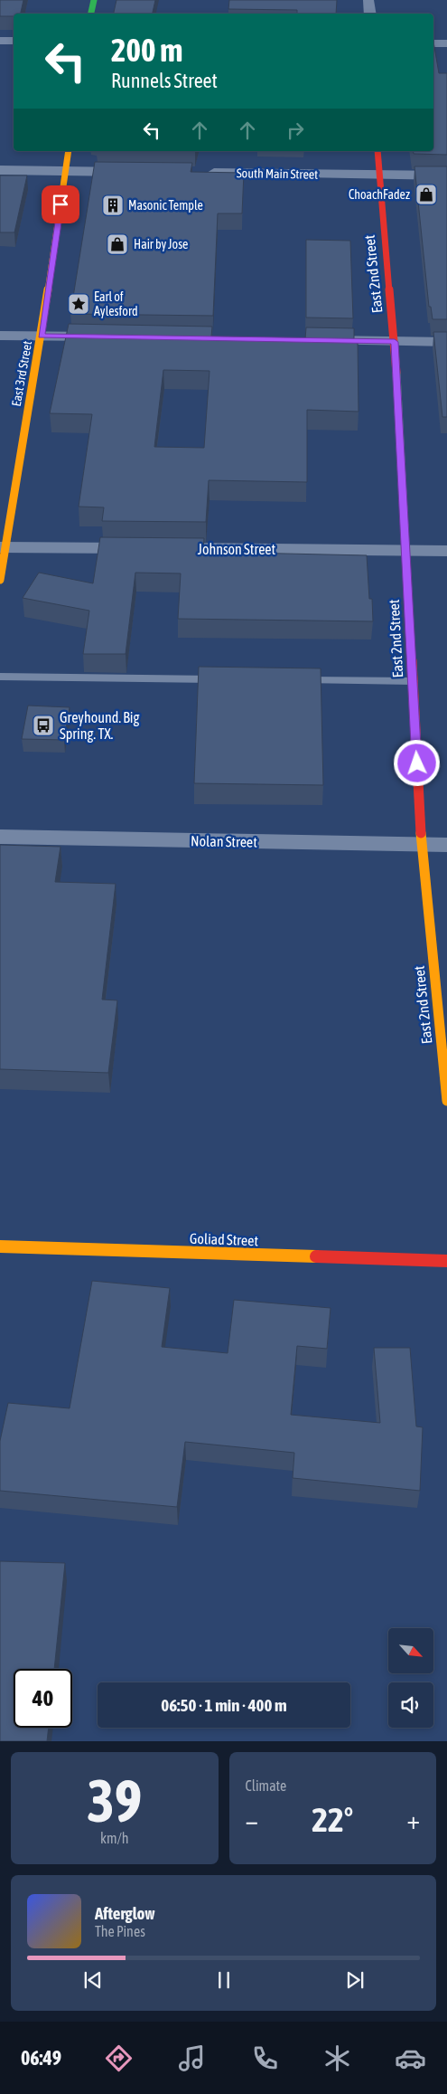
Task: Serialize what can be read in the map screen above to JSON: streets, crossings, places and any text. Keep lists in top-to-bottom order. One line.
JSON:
{"streets":{"street":["South Main Street","East 2nd Street","East 3rd Street","Johnson Street","Nolan Street","Goliad Street"]},"crossings":[["South Main Street","East 2nd Street"],["East 2nd Street","Johnson Street"],["East 2nd Street","Nolan Street"],["East 3rd Street","Johnson Street"]],"places":{"shop":["ChoachFadez","Hair by Jose"],"building":["Masonic Temple"],"place":["Earl of Aylesford"],"bus stop":["Greyhound. Big Spring. TX."]},"north":"bottom right","page":{"turn":["200 m","Runnels Street"],"limit":"40","trip":"06:50 · 1 min · 400 m","tile":[["39","km/h"],"Climate"],"heat":["−","22°","+"],"song":["Afterglow","The Pines"],"tabs":"06:49"}}
